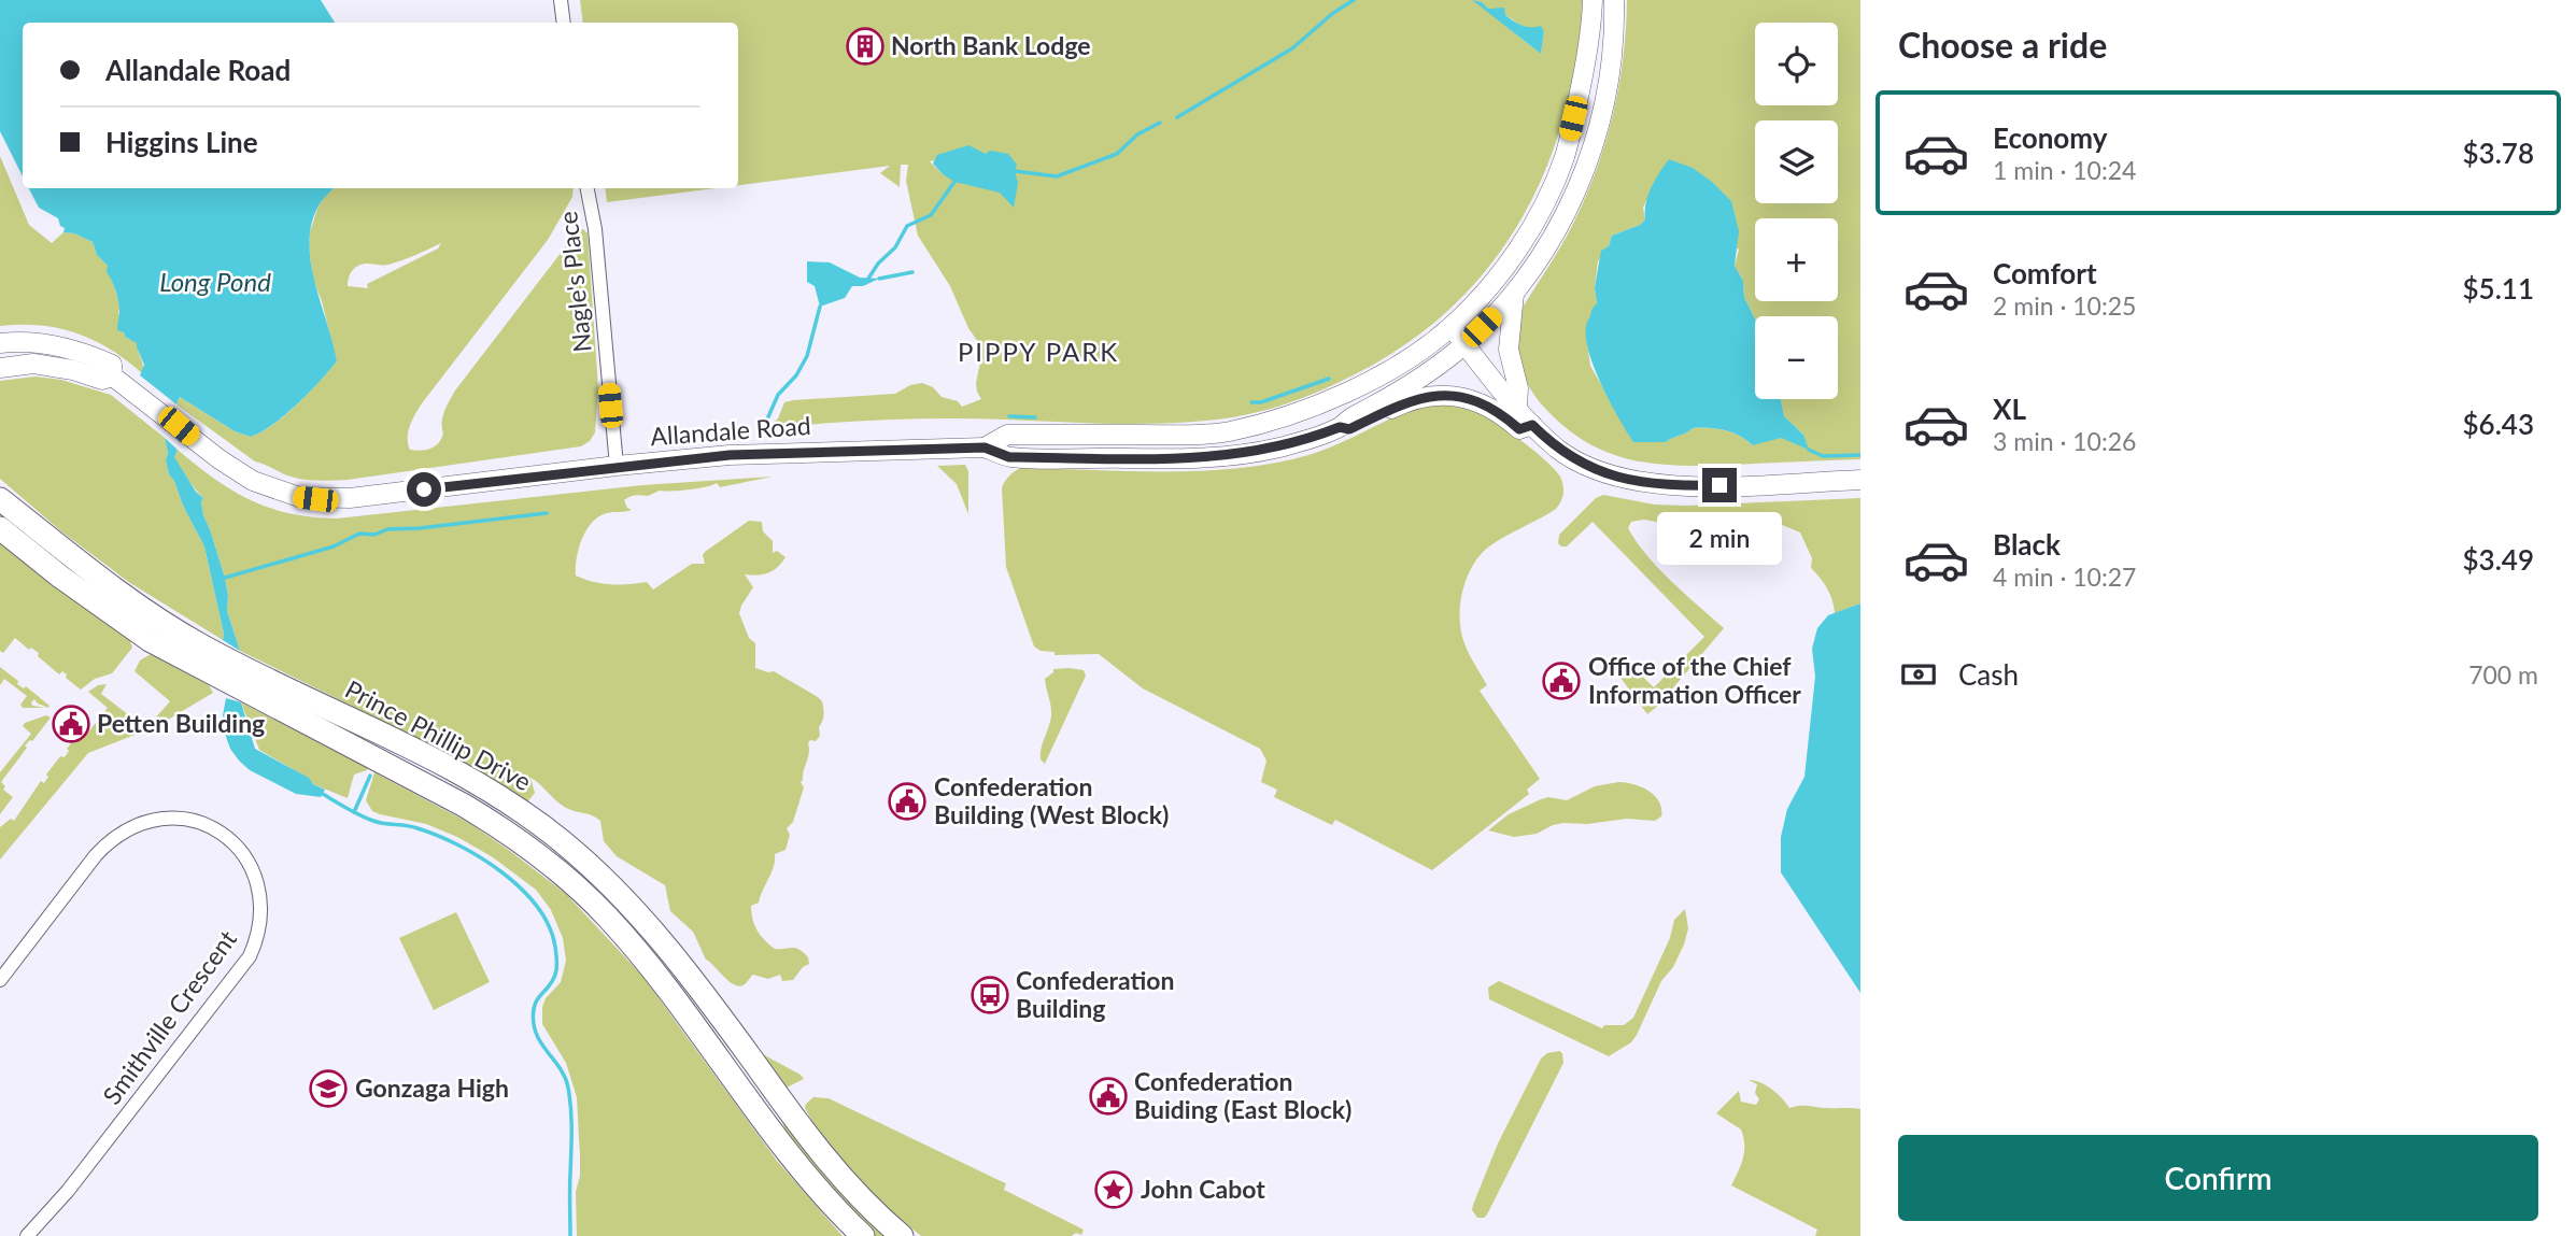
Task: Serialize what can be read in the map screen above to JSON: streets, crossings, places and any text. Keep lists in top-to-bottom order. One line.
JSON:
{"streets":{"main road":["Allandale Road","Prince Phillip Drive"],"street":["Nagle's Place","Smithville Crescent"]},"crossings":[["Nagle's Place","Allandale Road"]],"districts":["PIPPY PARK"],"water":["Long Pond"],"places":{"building":["North Bank Lodge"],"public building":["Office of the Chief Information Officer","Petten Building","Confederation Building (West Block)","Confederation Buiding (East Block)"],"bus stop":["Confederation Building"],"school or university":["Gonzaga High"],"place":["John Cabot"]},"page":{"heading":"Choose a ride","map_buttons":["+","−"],"banner":["Allandale Road","Higgins Line"],"list":[{"name":"Economy","note":"1 min · 10:24","value":"$3.78"},{"name":"Comfort","note":"2 min · 10:25","value":"$5.11"},{"name":"XL","note":"3 min · 10:26","value":"$6.43"},{"name":"Black","note":"4 min · 10:27","value":"$3.49"}],"bubble":"2 min","pay":["Cash","700 m"],"buttons":"Confirm"}}
